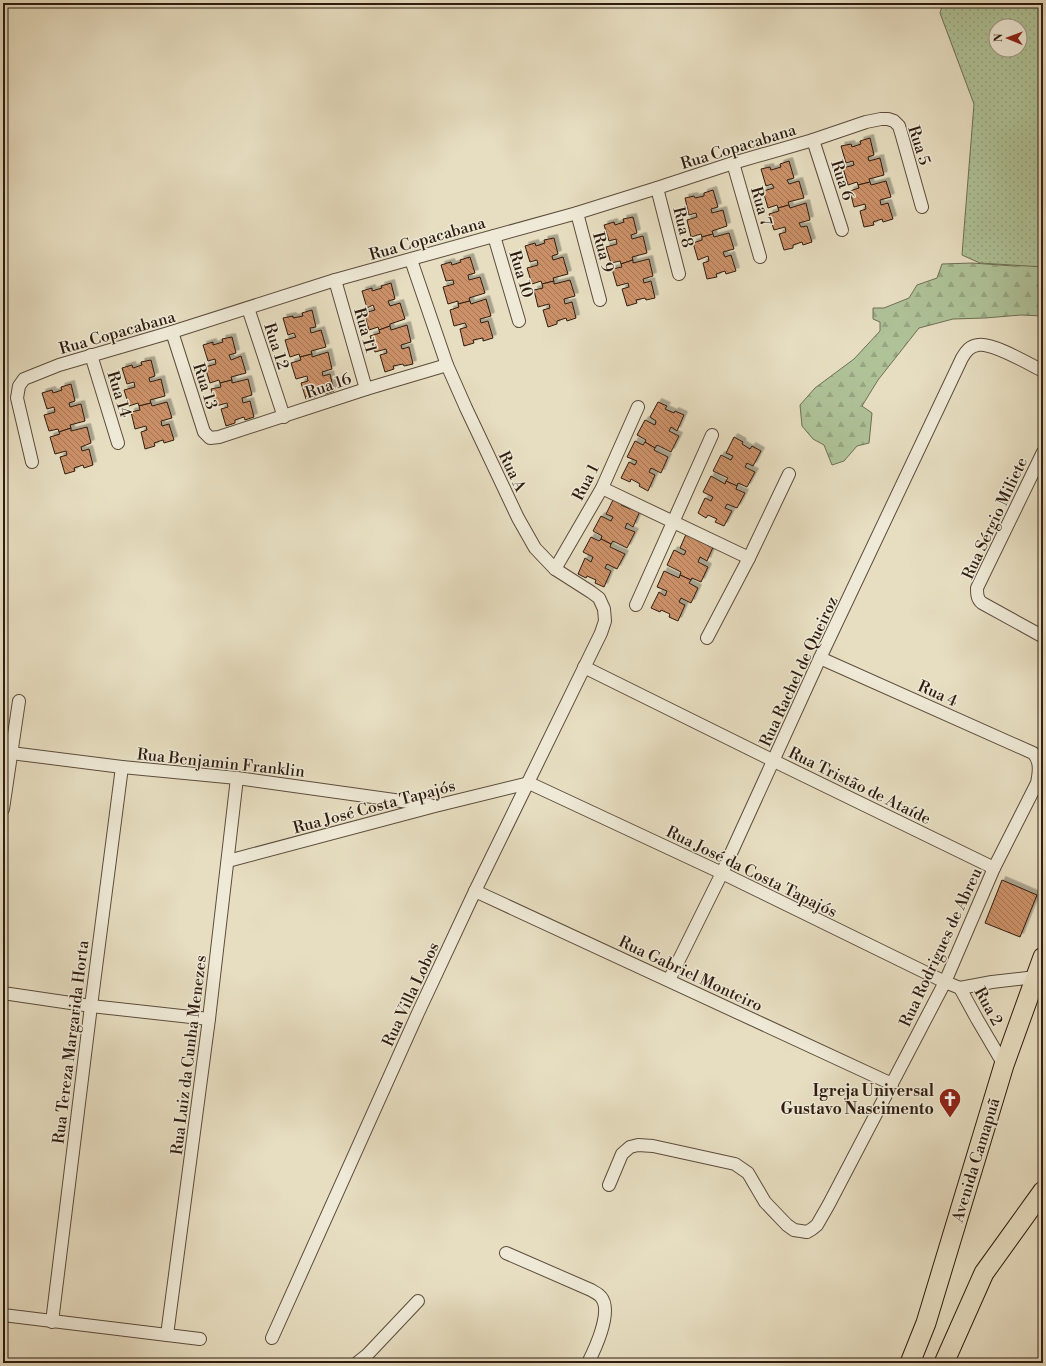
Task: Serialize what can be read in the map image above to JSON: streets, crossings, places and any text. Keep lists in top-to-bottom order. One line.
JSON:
{"streets":{"main road":["Avenida Camapuã"],"street":["Rua 5","Rua Copacabana","Rua 6","Rua 7","Rua 8","Rua 9","Rua 10","Rua 11","Rua 12","Rua 16","Rua 13","Rua 14","Rua A","Rua 1","Rua Sérgio Miliete","Rua Rachel de Queiroz","Rua 4","Rua Benjamin Franklin","Rua Tristão de Ataíde","Rua José Costa Tapajós","Rua José da Costa Tapajós","Rua Rodrigues de Abreu","Rua Gabriel Monteiro","Rua Villa Lobos","Rua 2","Rua Tereza Margarida Horta","Rua Luiz da Cunha Menezes"]},"crossings":[["Rua 5","Rua Copacabana"],["Rua Copacabana","Rua 6"],["Rua Copacabana","Rua 7"],["Rua Copacabana","Rua 8"],["Rua Copacabana","Rua 9"],["Rua Copacabana","Rua 10"],["Rua Copacabana","Rua 11"],["Rua Copacabana","Rua 12"],["Rua Copacabana","Rua 13"],["Rua Copacabana","Rua 14"],["Rua Copacabana","Rua A"],["Rua 11","Rua 16"],["Rua 12","Rua 16"],["Rua 16","Rua 13"],["Rua 16","Rua A"],["Rua A","Rua 1"],["Rua A","Rua Tristão de Ataíde"],["Rua A","Rua Villa Lobos"],["Rua Rachel de Queiroz","Rua 4"],["Rua Rachel de Queiroz","Rua Tristão de Ataíde"],["Rua Rachel de Queiroz","Rua José da Costa Tapajós"],["Rua Rachel de Queiroz","Rua Gabriel Monteiro"],["Rua 4","Rua Rodrigues de Abreu"],["Rua Benjamin Franklin","Rua José Costa Tapajós"],["Rua Benjamin Franklin","Rua Tereza Margarida Horta"],["Rua Benjamin Franklin","Rua Luiz da Cunha Menezes"],["Rua Tristão de Ataíde","Rua Rodrigues de Abreu"],["Rua Tristão de Ataíde","Rua Villa Lobos"],["Rua José Costa Tapajós","Rua José da Costa Tapajós"],["Rua José Costa Tapajós","Rua Villa Lobos"],["Rua José Costa Tapajós","Rua Luiz da Cunha Menezes"],["Rua José da Costa Tapajós","Rua Rodrigues de Abreu"],["Rua José da Costa Tapajós","Rua Villa Lobos"],["Rua José da Costa Tapajós","Rua 2"],["Rua Rodrigues de Abreu","Rua Gabriel Monteiro"],["Rua Gabriel Monteiro","Rua Villa Lobos"],["Rua 2","Avenida Camapuã"]],"places":{"church":["Igreja Universal Gustavo Nascimento"]},"north":"left"}
